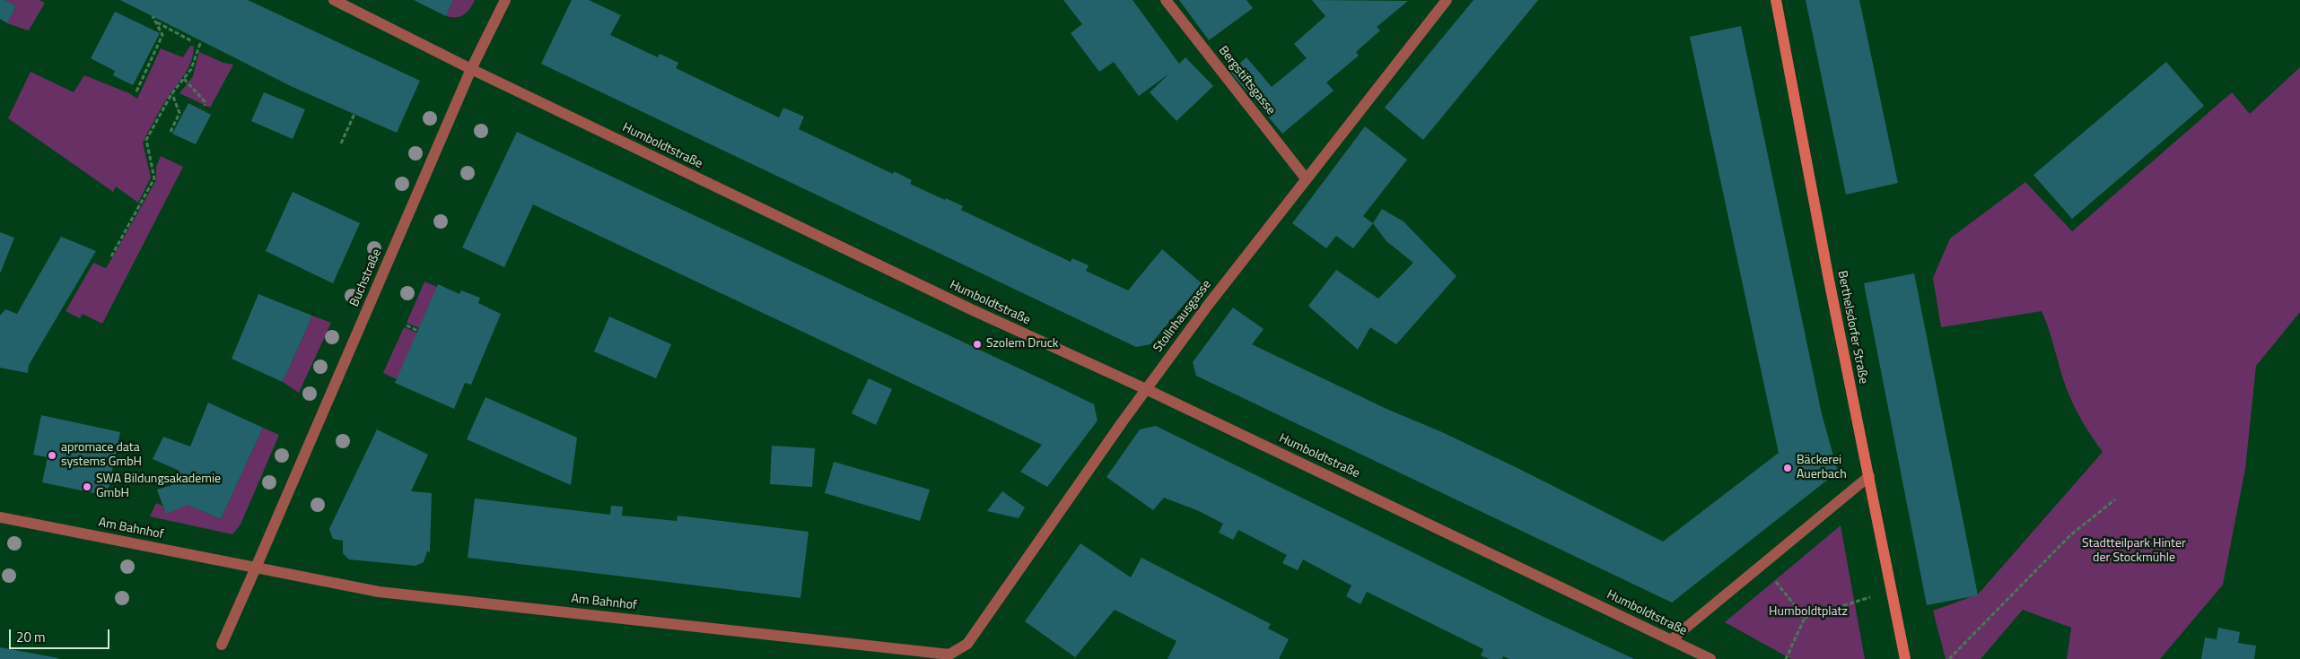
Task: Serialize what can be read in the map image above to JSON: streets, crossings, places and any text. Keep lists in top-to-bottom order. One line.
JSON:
{"streets":{"street":["Bergstiftsgasse","Humboldtstraße","Buchstraße","Stollnhausgasse","Berthelsdorfer Straße","Am Bahnhof"]},"crossings":[["Bergstiftsgasse","Stollnhausgasse"],["Humboldtstraße","Buchstraße"],["Humboldtstraße","Stollnhausgasse"],["Buchstraße","Am Bahnhof"],["Stollnhausgasse","Am Bahnhof"]],"parks":["Stadtteilpark Hinter der Stockmühle","Humboldtplatz"],"places":["Szolem Druck","apromace data systems GmbH","Bäckerei Auerbach","SWA Bildungsakademie GmbH"],"scale_bar":"20 m"}
